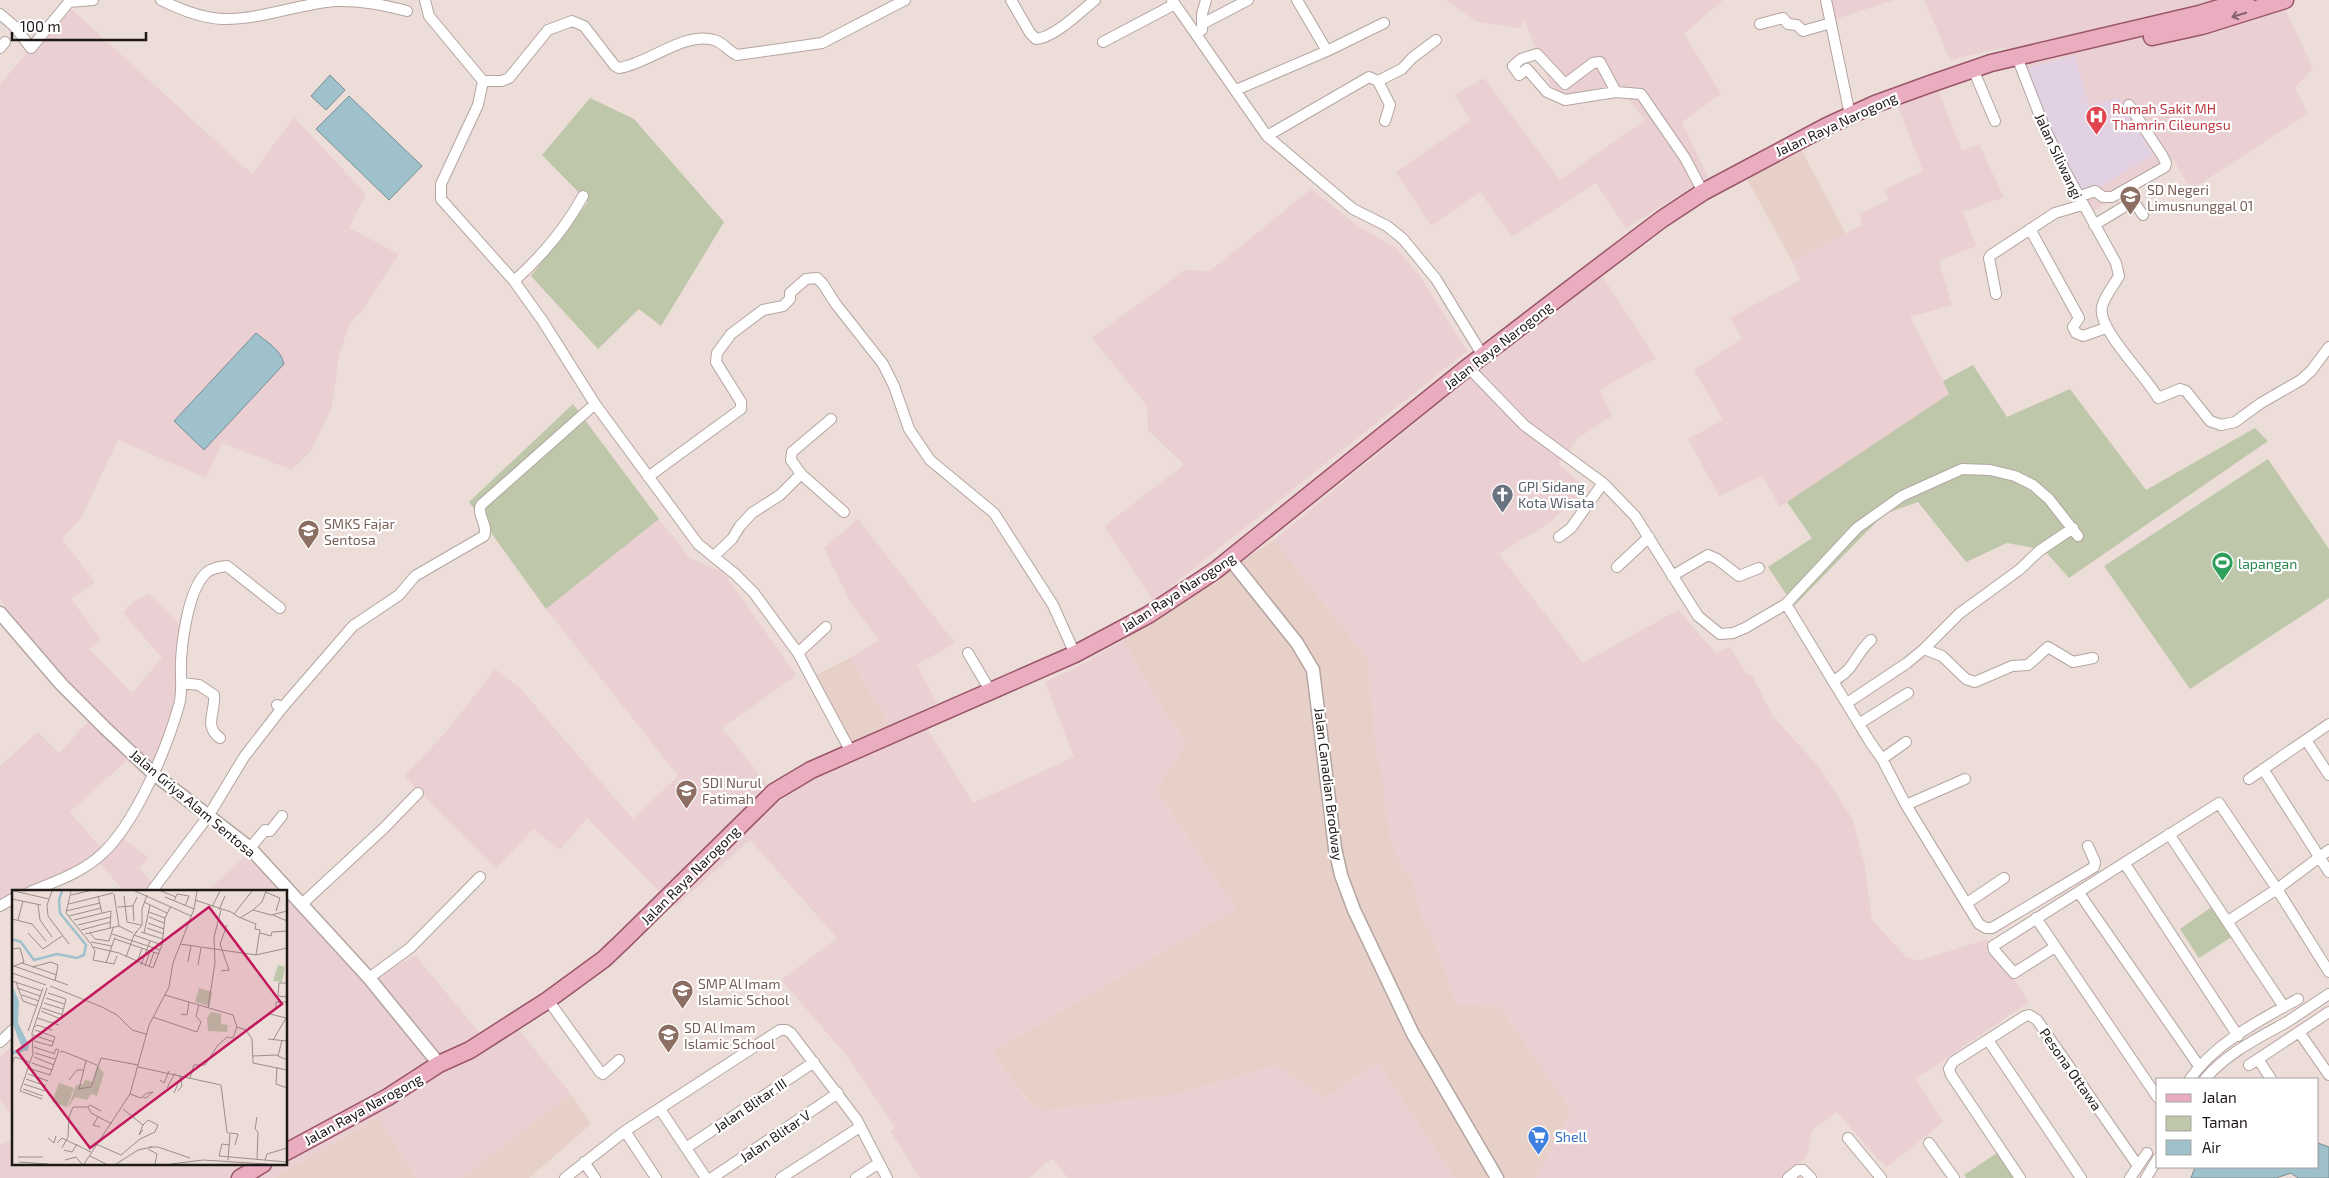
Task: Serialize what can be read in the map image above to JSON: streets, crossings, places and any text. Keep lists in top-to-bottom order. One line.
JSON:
{"streets":{"main road":["Jalan Raya Narogong"],"street":["Jalan Siliwangi","Jalan Canadian Brodway","Jalan Griya Alam Sentosa","Pesona Ottawa","Jalan Blitar III","Jalan Blitar V"]},"crossings":[["Jalan Raya Narogong","Jalan Siliwangi"],["Jalan Raya Narogong","Jalan Canadian Brodway"],["Jalan Raya Narogong","Jalan Griya Alam Sentosa"]],"places":{"hospital":["Rumah Sakit MH Thamrin Cileungsu"],"school or university":["SD Negeri Limusnunggal 01","SMKS Fajar Sentosa","SDI Nurul Fatimah","SMP Al Imam Islamic School","SD Al Imam Islamic School"],"church":["GPI Sidang Kota Wisata"],"sports":["lapangan"],"supermarket":["Shell"]},"legend":["Jalan","Taman","Air"],"scale_bar":"100 m"}
